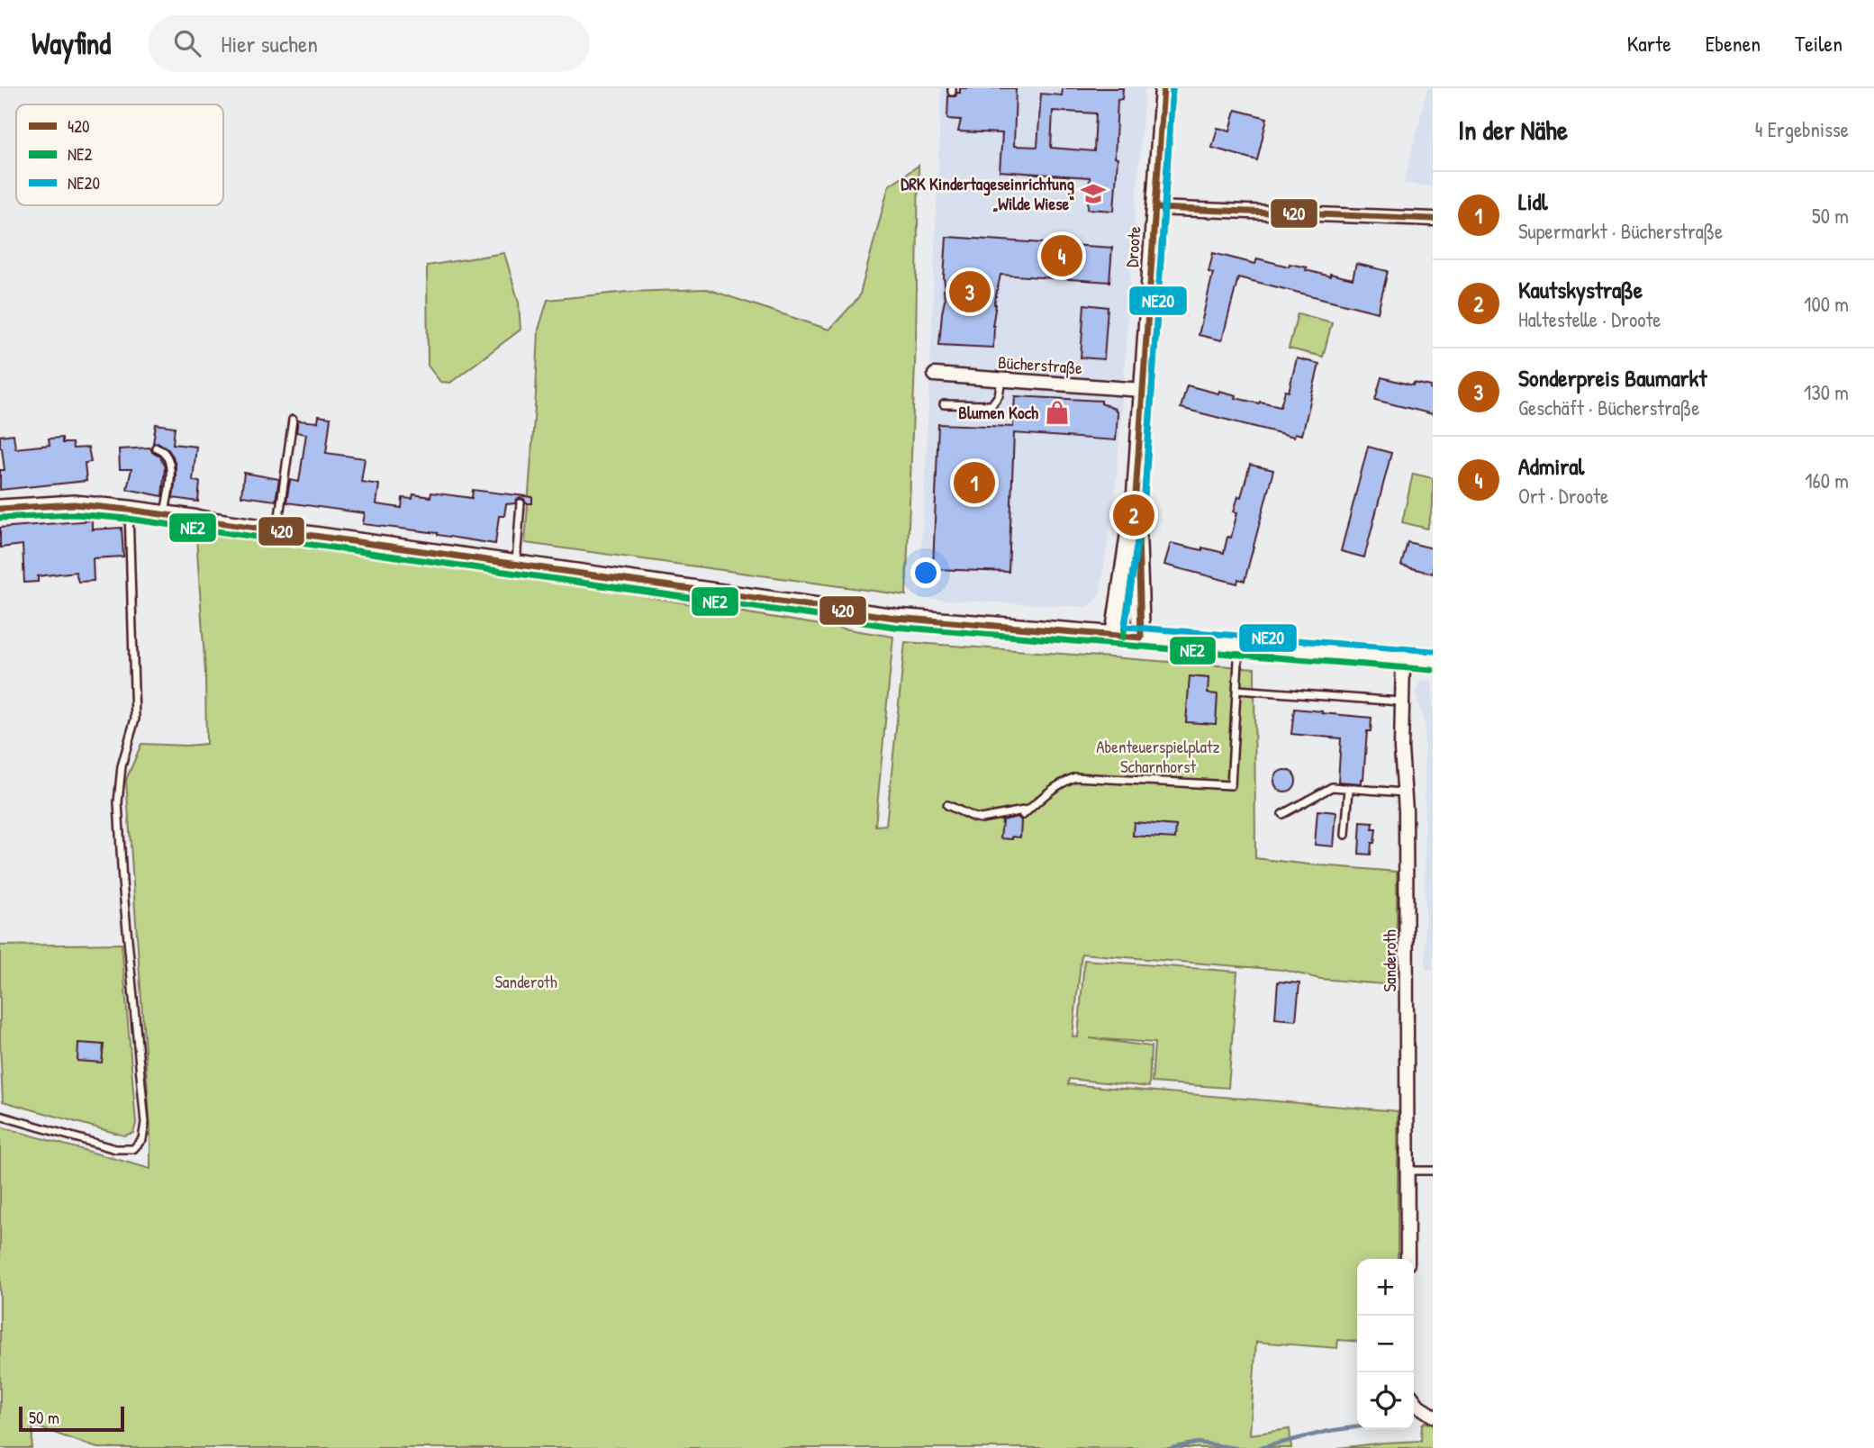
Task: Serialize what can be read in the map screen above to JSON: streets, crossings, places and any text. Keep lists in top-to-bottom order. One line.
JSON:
{"streets":{"street":["Droote","Bücherstraße","Sanderoth"]},"crossings":[["Droote","Bücherstraße"]],"parks":["Abenteuerspielplatz Scharnhorst","Sanderoth"],"places":{"school or university":["DRK Kindertageseinrichtung „Wilde Wiese“"],"shop":["Blumen Koch"]},"lines":["transit line 420","transit line NE2","transit line NE20"],"legend":["420","NE2","NE20"],"scale_bar":"50 m","page":{"header":"Wayfind","search":"Hier suchen","nav":["Karte","Ebenen","Teilen"],"heading":["In der Nähe","4 Ergebnisse"],"list":[{"mark":"1","name":"Lidl","note":"Supermarkt · Bücherstraße","value":"50 m"},{"mark":"2","name":"Kautskystraße","note":"Haltestelle · Droote","value":"100 m"},{"mark":"3","name":"Sonderpreis Baumarkt","note":"Geschäft · Bücherstraße","value":"130 m"},{"mark":"4","name":"Admiral","note":"Ort · Droote","value":"160 m"}],"pins":["4","3","1","2"],"map_buttons":["+","−"],"scale":"50 m"}}
